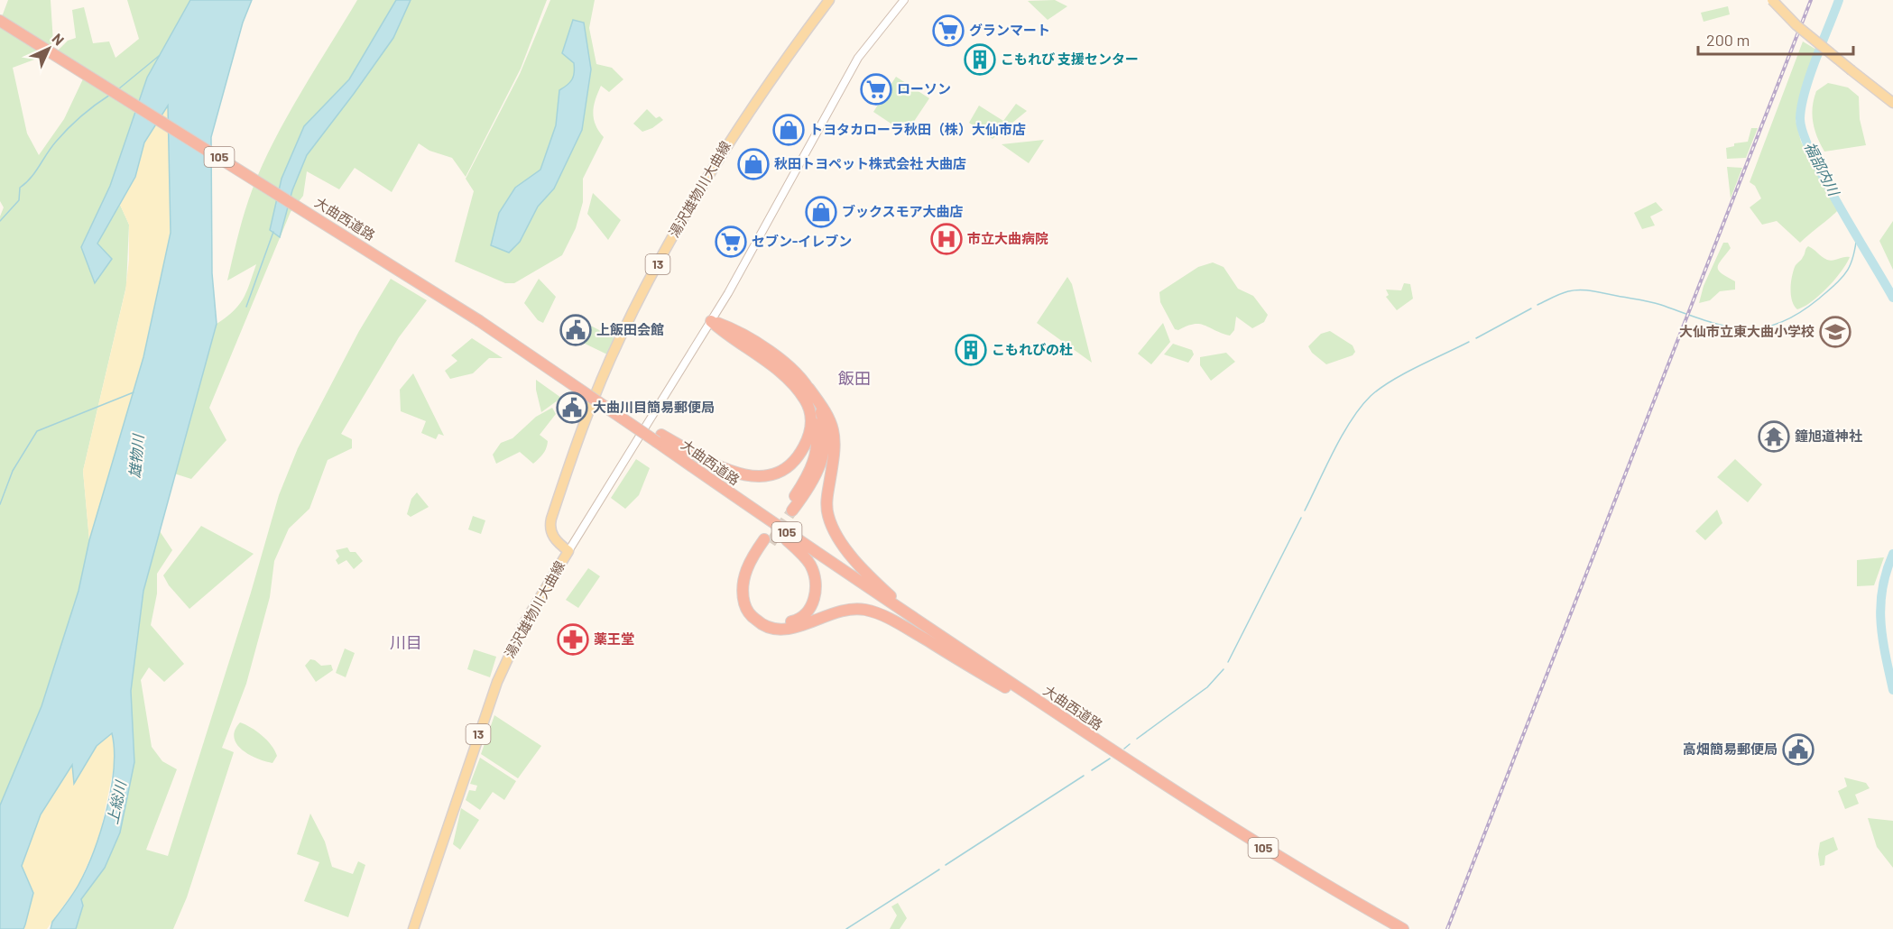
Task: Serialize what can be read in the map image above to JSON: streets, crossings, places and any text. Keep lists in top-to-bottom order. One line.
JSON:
{"streets":{"highway":["105","大曲西道路"],"main road":["湯沢雄物川大曲線","13"]},"districts":["飯田","川目"],"water":["福部内川","雄物川","上総川"],"places":{"supermarket":["グランマート","ローソン","セブン-イレブン"],"building":["こもれび 支援センター","こもれびの杜"],"shop":["トヨタカローラ秋田（株）大仙市店","秋田トヨペット株式会社 大曲店","ブックスモア大曲店"],"hospital":["市立大曲病院"],"public building":["上飯田会館","大曲川目簡易郵便局","高畑簡易郵便局"],"school or university":["大仙市立東大曲小学校"],"temple":["鐘旭道神社"],"pharmacy":["薬王堂"]},"scale_bar":"200 m","north":"top right"}
